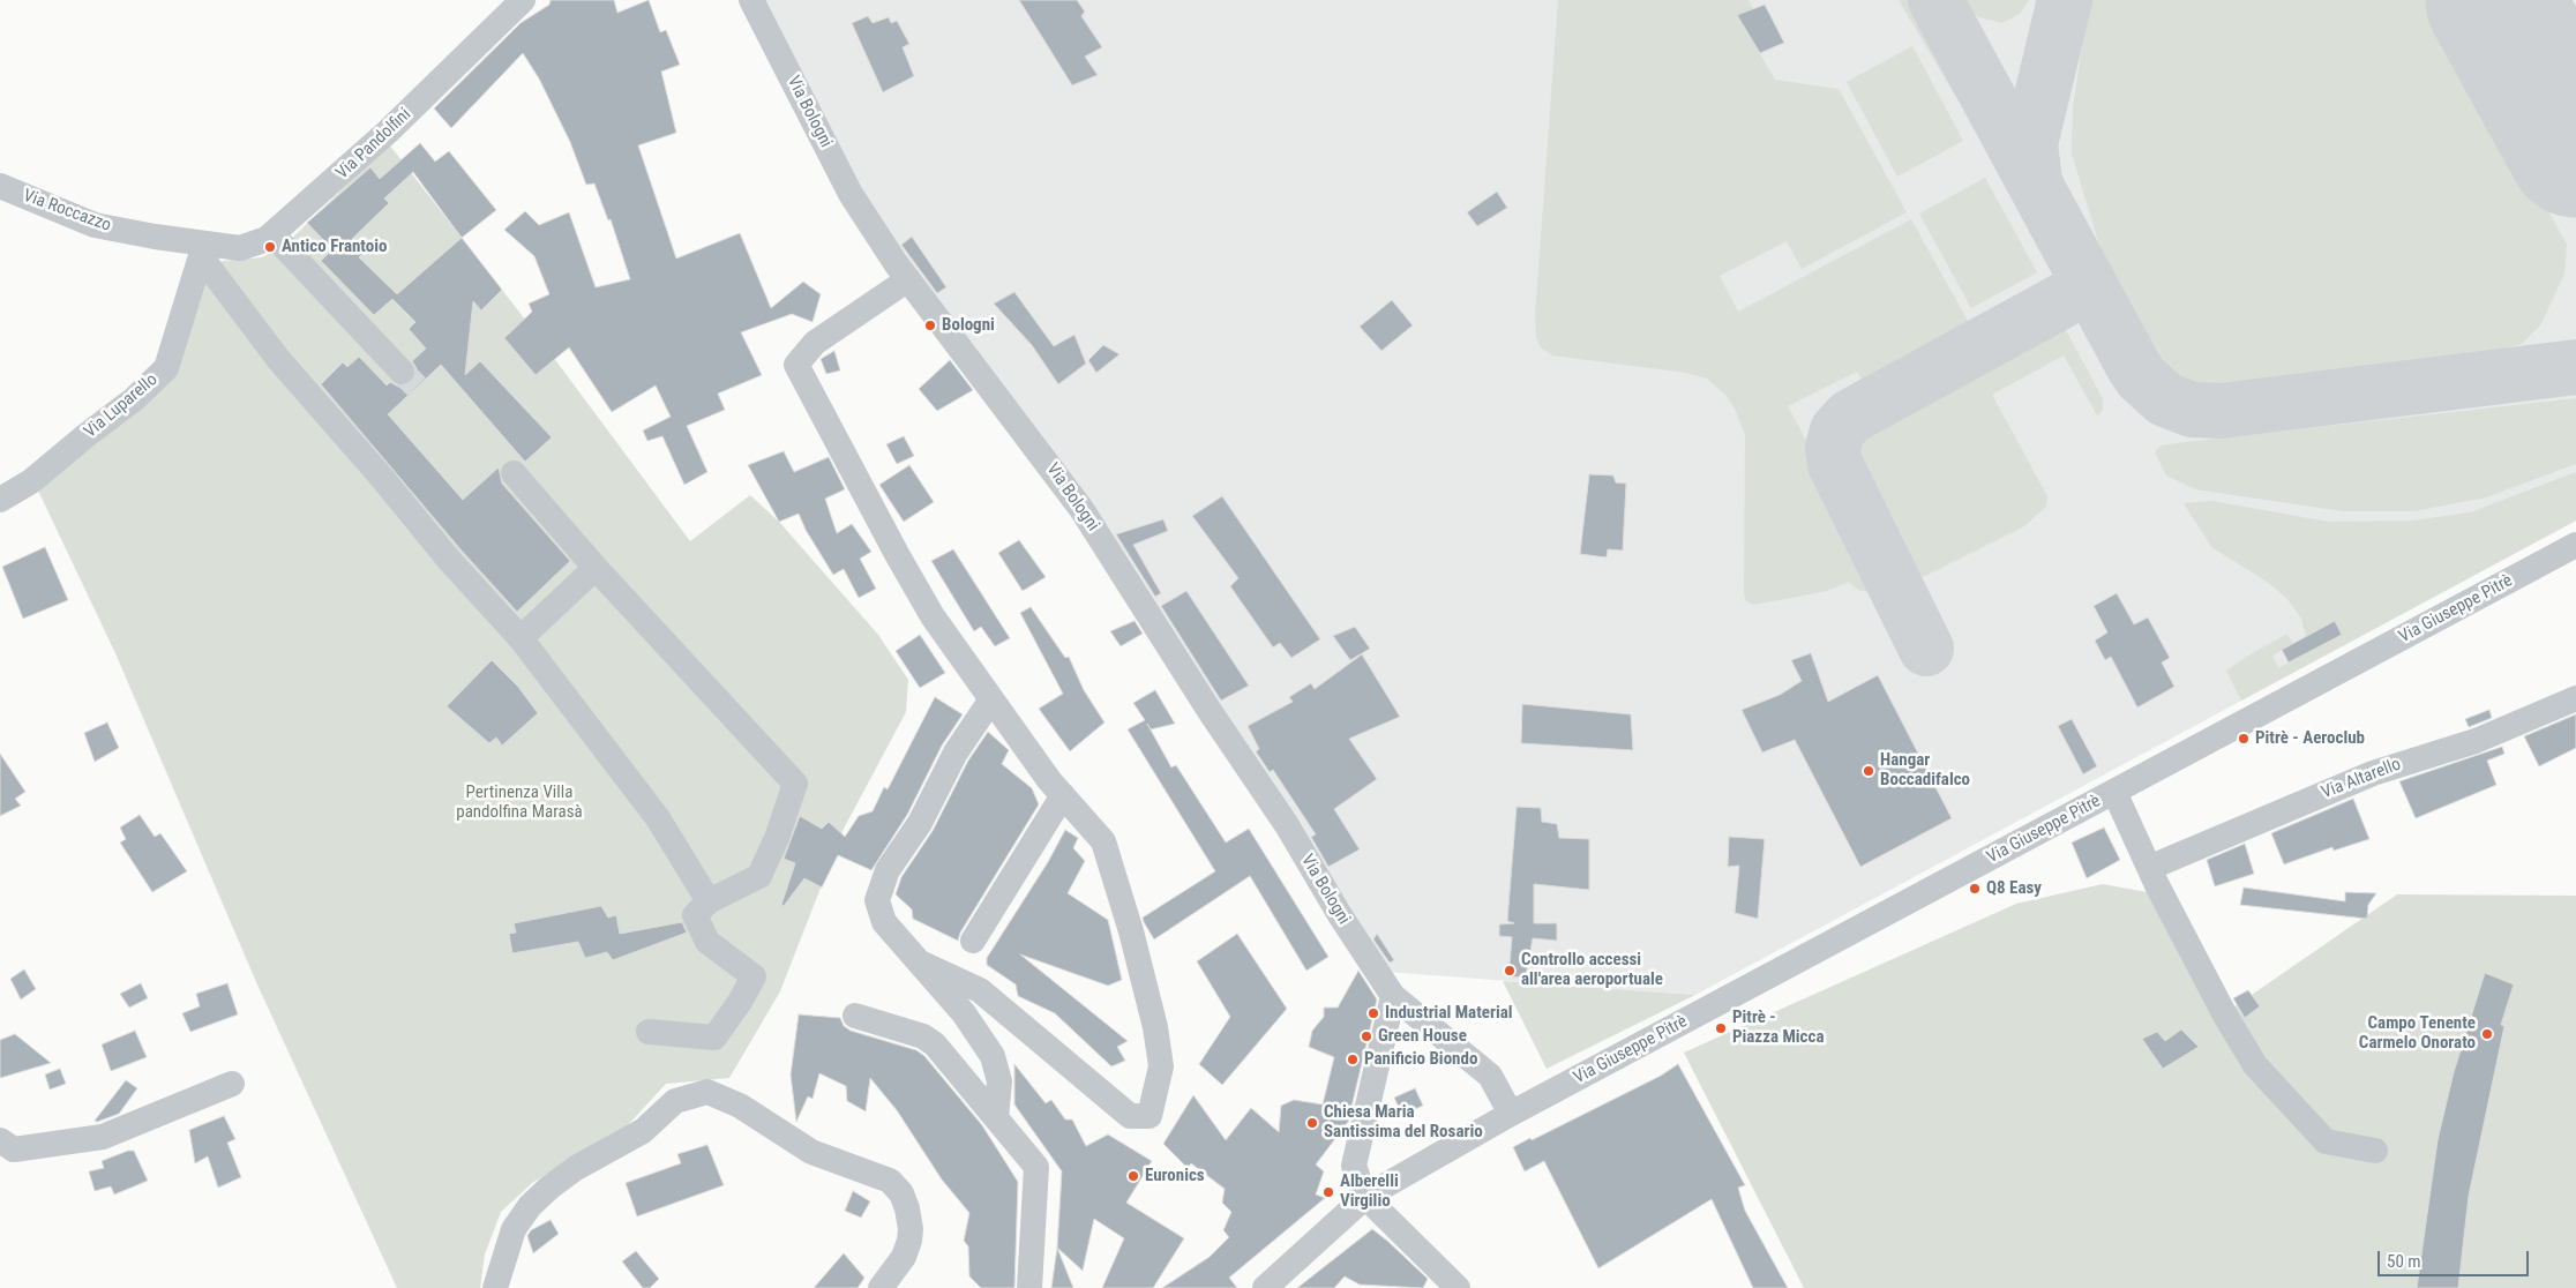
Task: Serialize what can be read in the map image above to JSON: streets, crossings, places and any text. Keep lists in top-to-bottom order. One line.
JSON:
{"streets":{"street":["Via Bologni","Via Pandolfini","Via Roccazzo","Via Luparello","Via Giuseppe Pitrè","Via Altarello"]},"crossings":[["Via Bologni","Via Giuseppe Pitrè"],["Via Pandolfini","Via Roccazzo"],["Via Pandolfini","Via Luparello"],["Via Roccazzo","Via Luparello"]],"parks":["Pertinenza Villa pandolfina Marasà"],"places":["Antico Frantoio","Bologni","Pitrè - Aeroclub","Hangar Boccadifalco","Q8 Easy","Controllo accessi all'area aeroportuale","Industrial Material","Pitrè - Piazza Micca","Campo Tenente Carmelo Onorato","Green House","Panificio Biondo","Chiesa Maria Santissima del Rosario","Euronics","Alberelli Virgilio"],"scale_bar":"50 m"}
